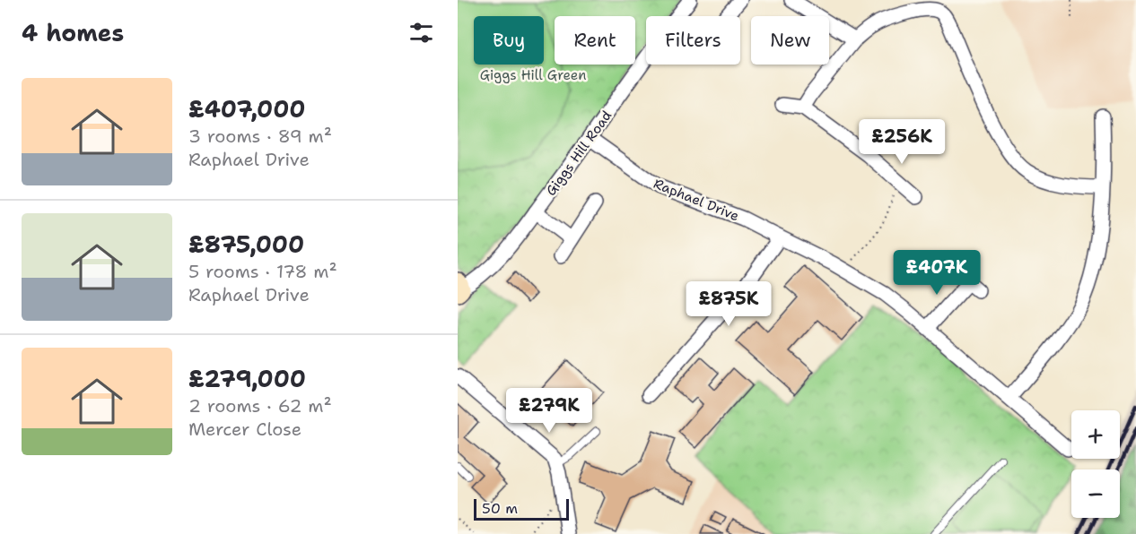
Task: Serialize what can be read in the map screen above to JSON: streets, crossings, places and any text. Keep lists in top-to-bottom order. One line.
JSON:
{"streets":{"street":["Giggs Hill Road","Raphael Drive"]},"crossings":[["Giggs Hill Road","Raphael Drive"]],"parks":["Giggs Hill Green"],"scale_bar":"50 m","page":{"heading":"4 homes","chip":["Buy","Rent","Filters","New"],"list":[{"name":"£407,000","note":"3 rooms · 89 m² · Raphael Drive"},{"name":"£875,000","note":"5 rooms · 178 m² · Raphael Drive"},{"name":"£279,000","note":"2 rooms · 62 m² · Mercer Close"}],"price":["£256K","£407K","£875K","£279K"],"map_buttons":["+","−"],"scale":"50 m"}}
